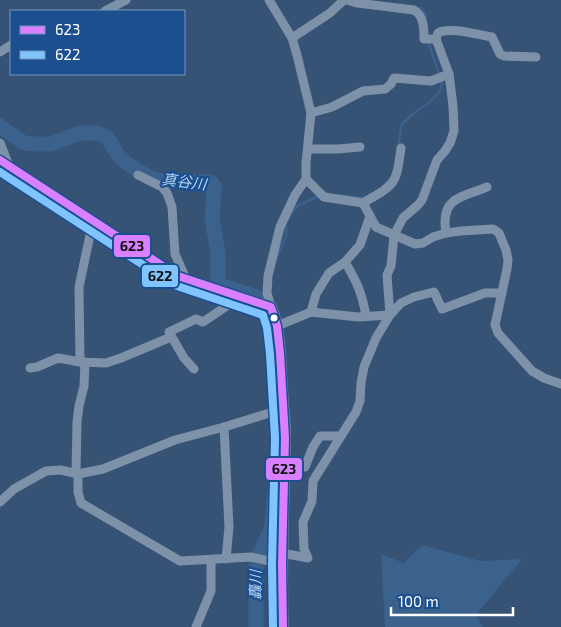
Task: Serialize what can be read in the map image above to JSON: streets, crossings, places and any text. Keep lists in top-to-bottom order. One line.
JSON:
{"water":["真谷川","轟川"],"lines":["transit line 623","transit line 622"],"legend":["623","622"],"scale_bar":"100 m"}
